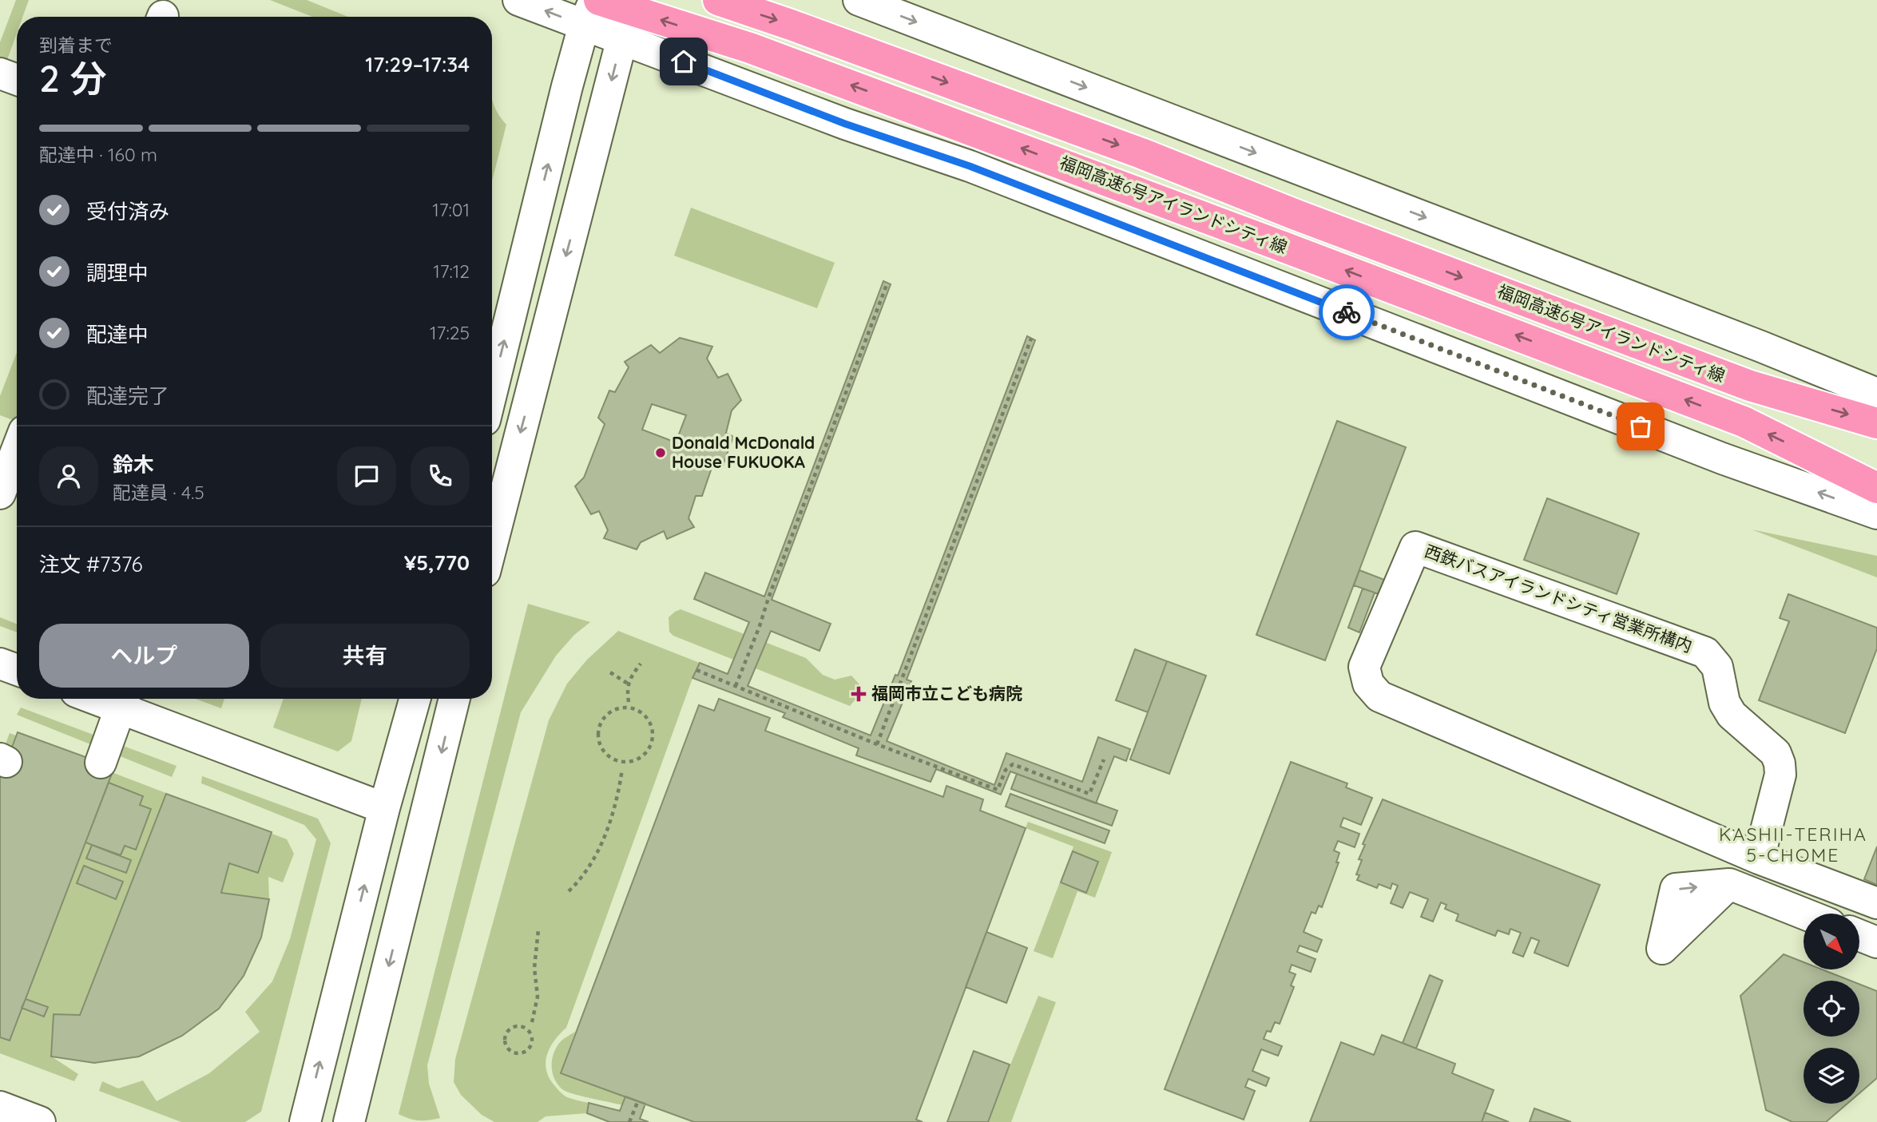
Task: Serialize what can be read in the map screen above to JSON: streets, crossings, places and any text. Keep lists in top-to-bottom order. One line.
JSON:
{"streets":{"highway":["福岡高速6号アイランドシティ線"],"street":["西鉄バスアイランドシティ営業所構内"]},"districts":["KASHII-TERIHA 5-CHOME"],"places":{"other":["Donald McDonald House FUKUOKA"],"health":["福岡市立こども病院"]},"north":"bottom right","page":{"heading":["2 分","到着まで","17:29–17:34"],"panel":["鈴木","配達員 · 4.5","注文 #7376","¥5,770"],"bar":"配達中 · 160 m","list":[["受付済み","17:01"],["調理中","17:12"],["配達中","17:25"],"配達完了"],"buttons":["ヘルプ","共有"]}}
